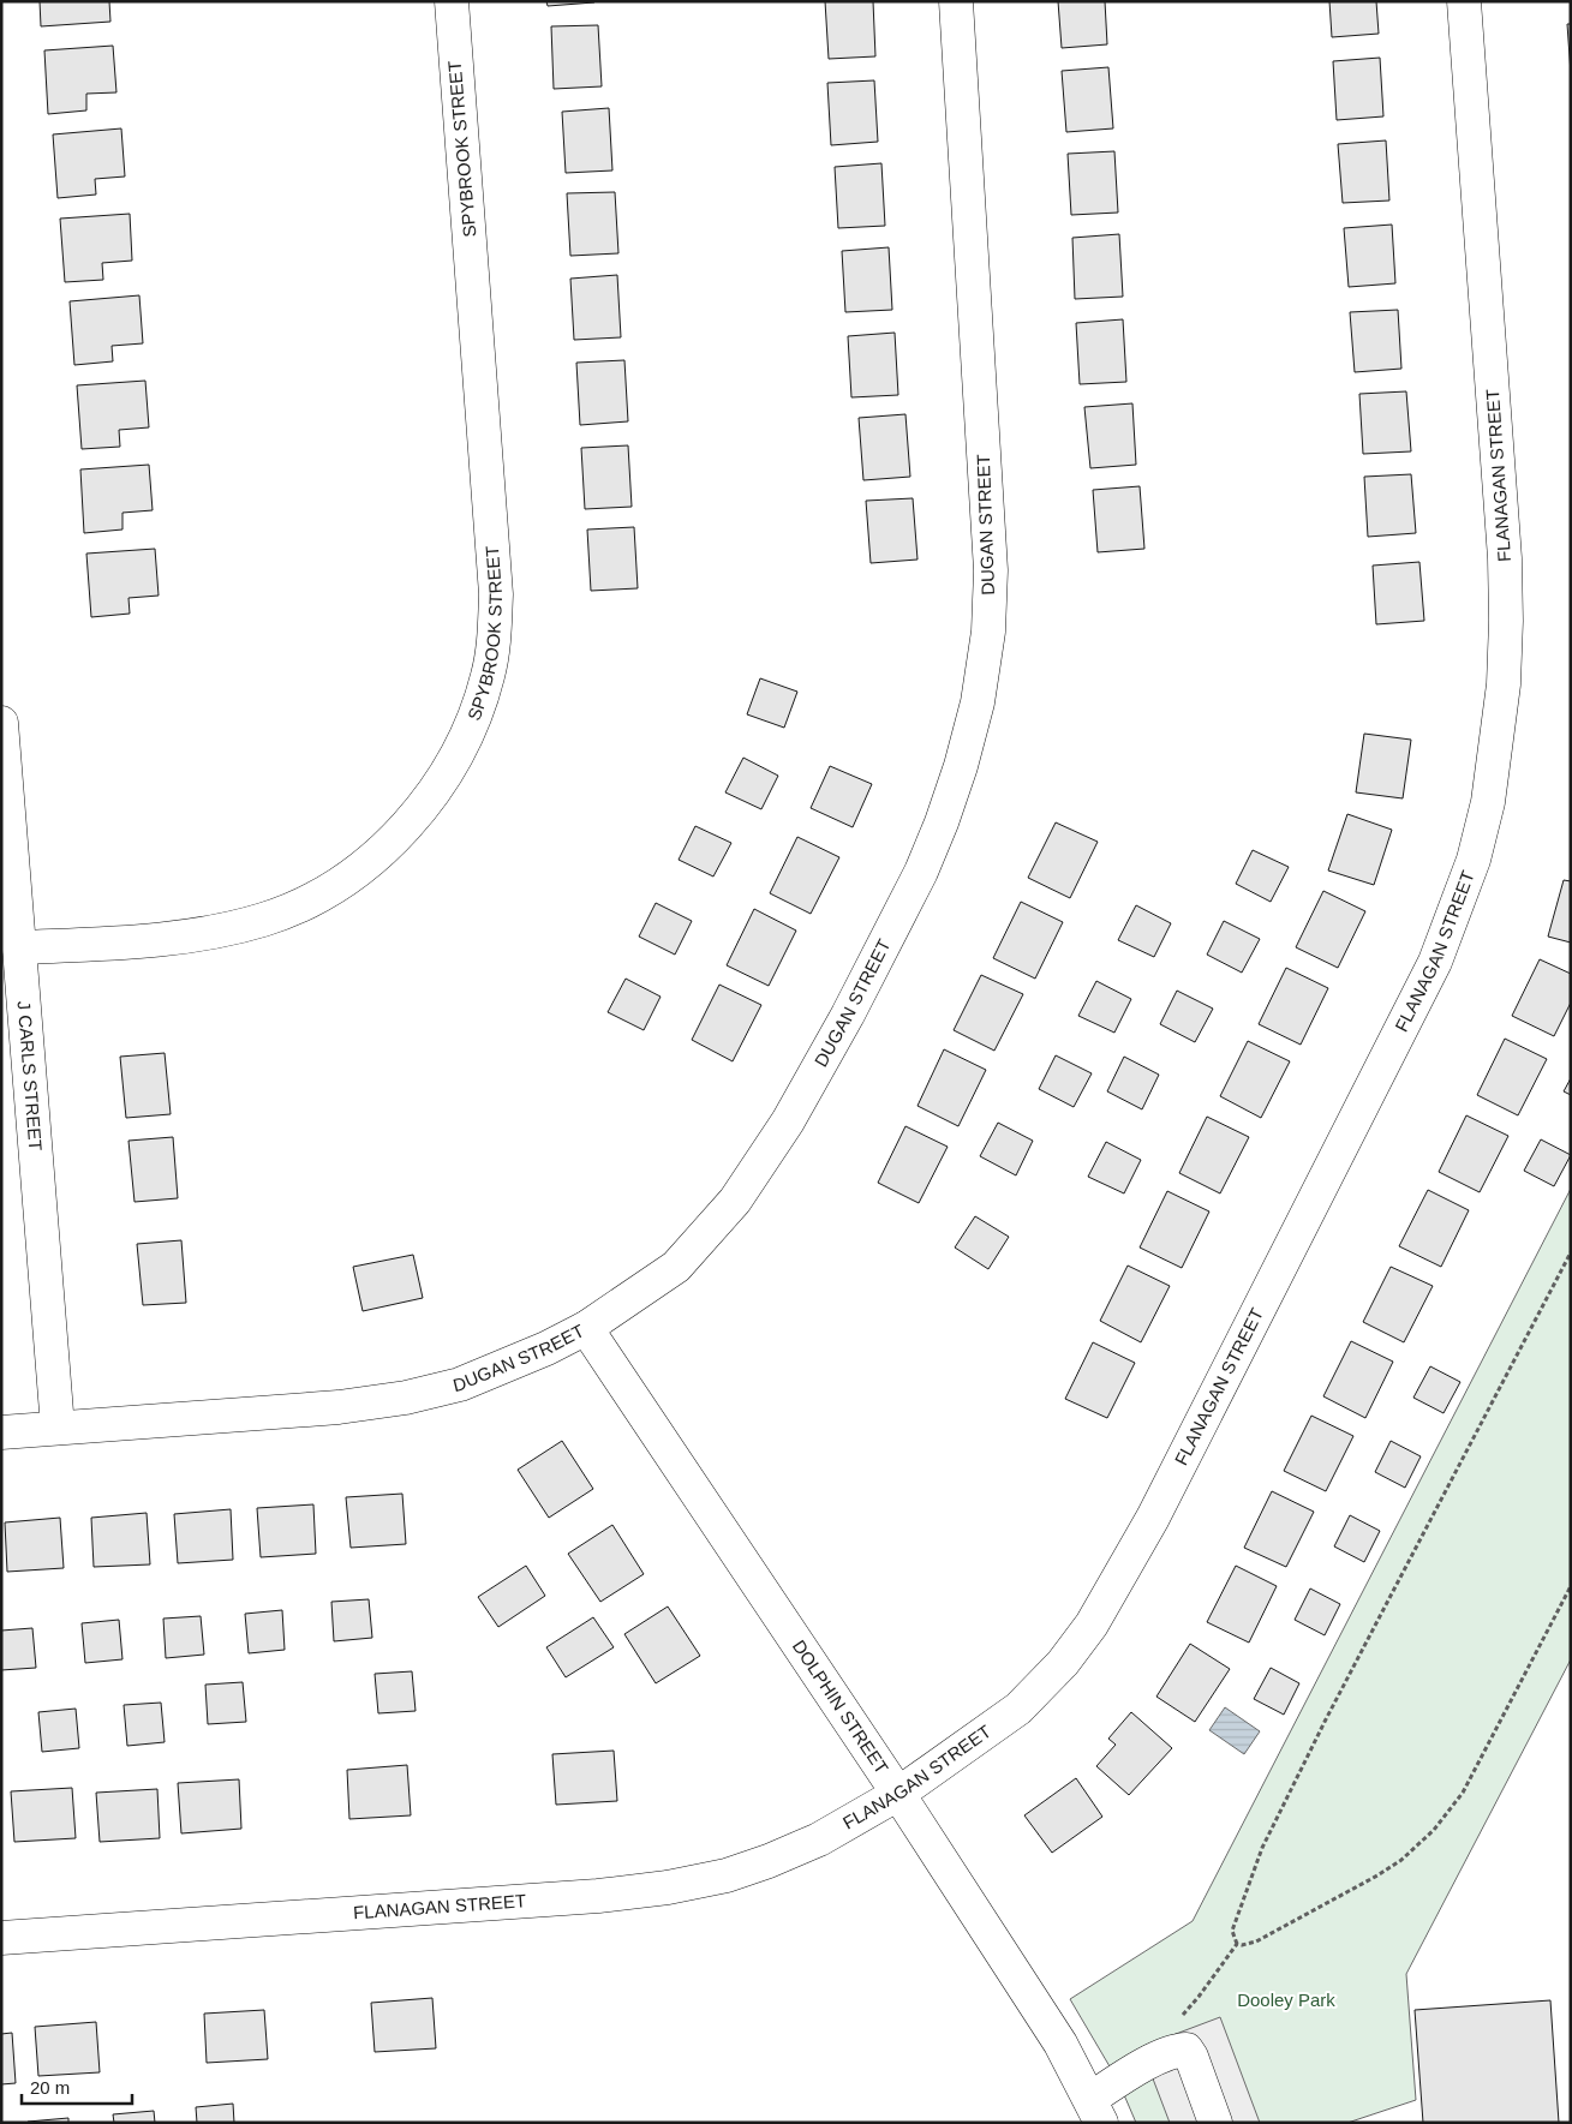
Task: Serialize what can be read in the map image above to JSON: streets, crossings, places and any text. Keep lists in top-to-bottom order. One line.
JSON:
{"streets":{"street":["SPYBROOK STREET","FLANAGAN STREET","DUGAN STREET","J CARLS STREET","DOLPHIN STREET"]},"crossings":[["SPYBROOK STREET","J CARLS STREET"],["FLANAGAN STREET","DOLPHIN STREET"],["DUGAN STREET","J CARLS STREET"],["DUGAN STREET","DOLPHIN STREET"]],"parks":["Dooley Park"],"scale_bar":"20 m"}
